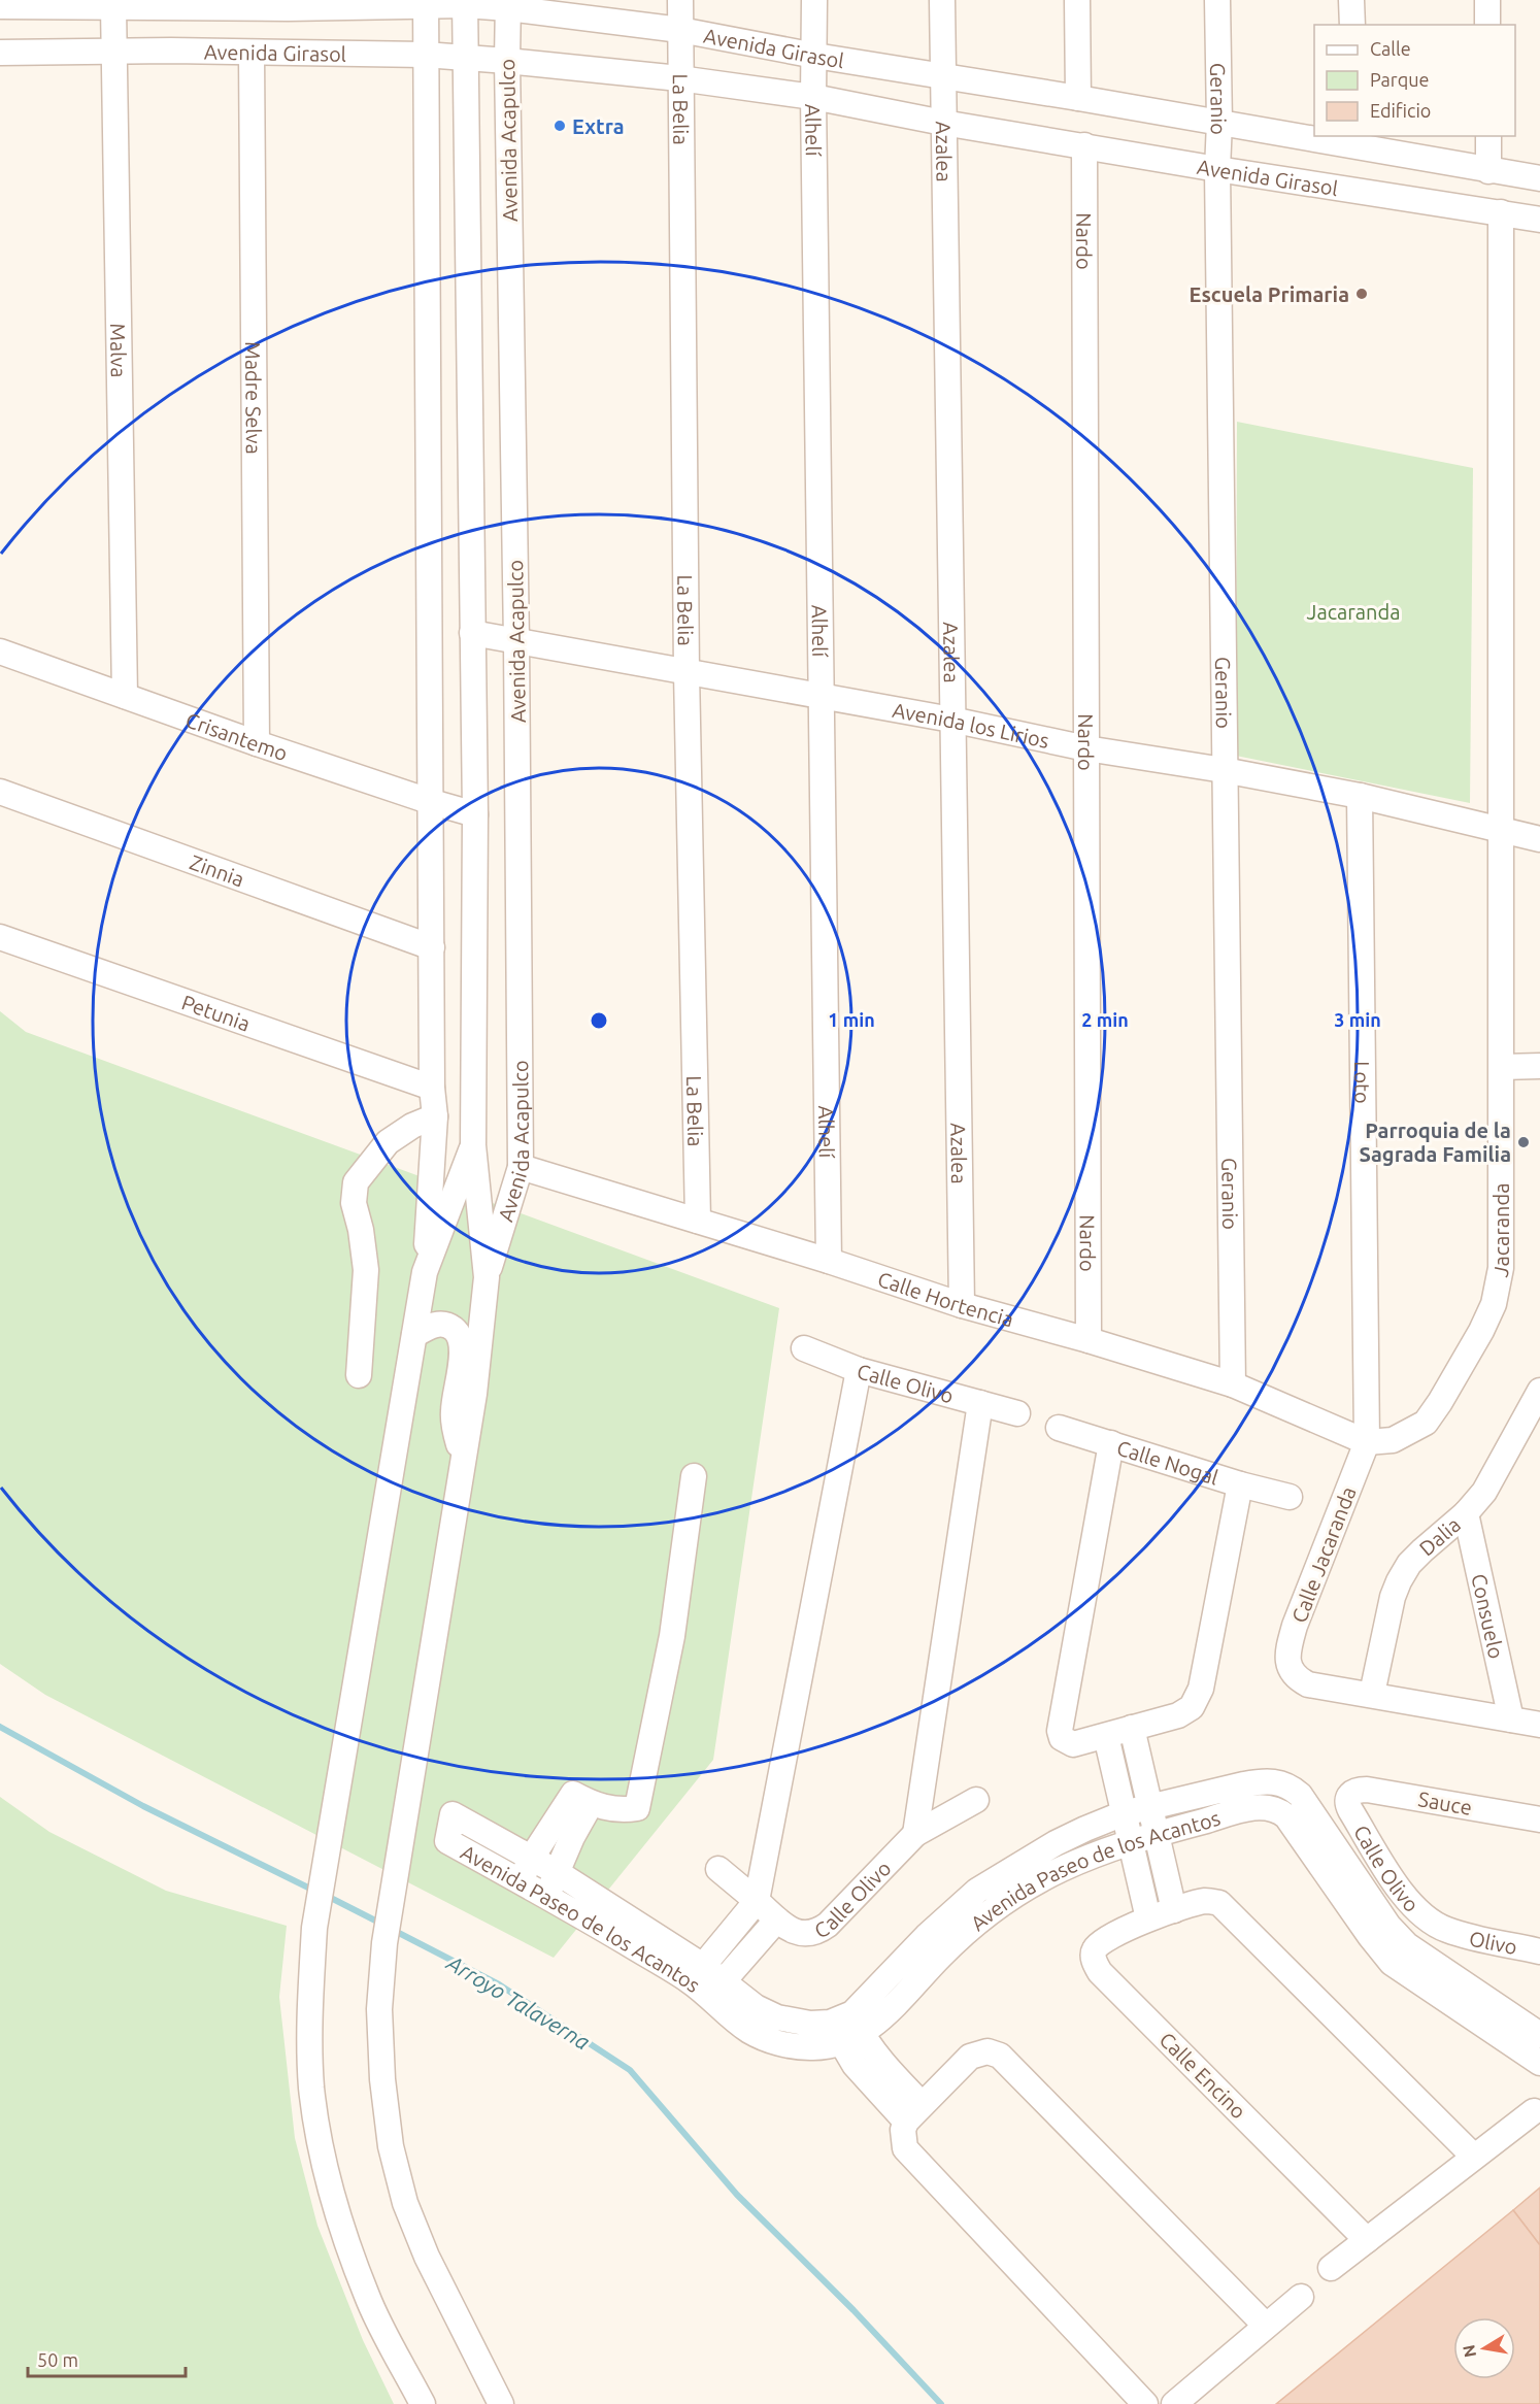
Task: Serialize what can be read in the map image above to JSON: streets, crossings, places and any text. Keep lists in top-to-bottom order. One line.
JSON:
{"streets":{"street":["Avenida Girasol","Geranio","La Belia","Alhelí","Avenida Acapulco","Azalea","Nardo","Malva","Madre Selva","Avenida los Lirios","Crisantemo","Zinnia","Petunia","Loto","Jacaranda","Calle Hortencia","Calle Olivo","Calle Nogal","Dalia","Calle Jacaranda","Consuelo","Sauce","Avenida Paseo de los Acantos","Olivo","Calle Encino"]},"crossings":[["Avenida Girasol","Geranio"],["Avenida Girasol","La Belia"],["Avenida Girasol","Alhelí"],["Avenida Girasol","Avenida Acapulco"],["Avenida Girasol","Azalea"],["Avenida Girasol","Nardo"],["Avenida Girasol","Malva"],["Avenida Girasol","Madre Selva"],["Avenida Girasol","Jacaranda"],["Geranio","Avenida los Lirios"],["Geranio","Calle Hortencia"],["La Belia","Avenida los Lirios"],["La Belia","Calle Hortencia"],["Alhelí","Avenida los Lirios"],["Alhelí","Calle Hortencia"],["Avenida Acapulco","Avenida los Lirios"],["Avenida Acapulco","Crisantemo"],["Avenida Acapulco","Calle Hortencia"],["Azalea","Avenida los Lirios"],["Azalea","Calle Hortencia"],["Nardo","Avenida los Lirios"],["Nardo","Calle Hortencia"],["Malva","Crisantemo"],["Madre Selva","Crisantemo"],["Avenida los Lirios","Loto"],["Avenida los Lirios","Jacaranda"],["Loto","Jacaranda"],["Loto","Calle Hortencia"],["Loto","Calle Jacaranda"],["Jacaranda","Calle Hortencia"],["Jacaranda","Calle Jacaranda"],["Calle Hortencia","Calle Jacaranda"],["Calle Olivo","Sauce"],["Calle Olivo","Avenida Paseo de los Acantos"],["Calle Olivo","Olivo"],["Dalia","Calle Jacaranda"],["Dalia","Consuelo"]],"water":["Arroyo Talaverna"],"parks":["Jacaranda"],"places":["Extra","Escuela Primaria","Parroquia de la Sagrada Familia"],"legend":["Calle","Parque","Edificio"],"scale_bar":"50 m","north":"left","rings":["1 min","2 min","3 min"]}
